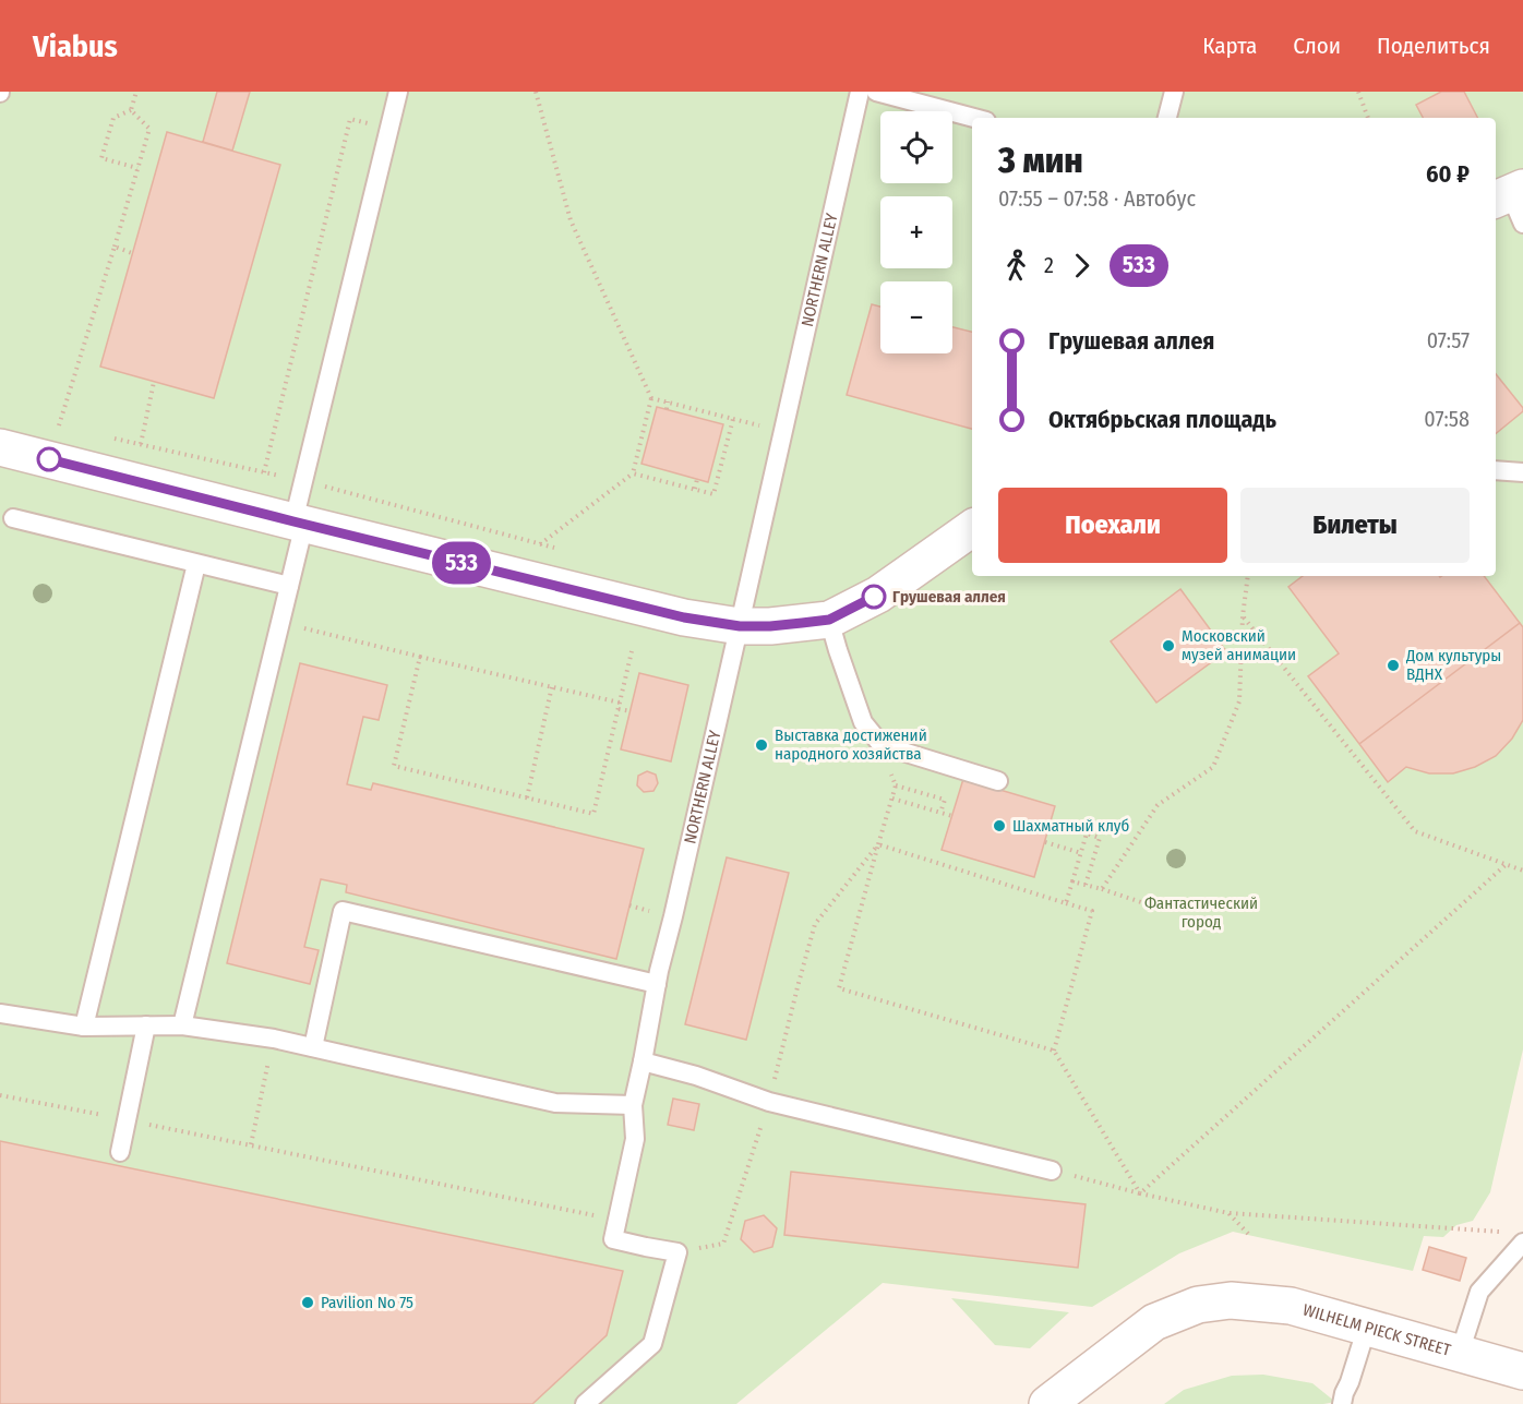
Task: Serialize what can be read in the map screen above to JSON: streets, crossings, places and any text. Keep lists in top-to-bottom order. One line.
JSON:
{"streets":{"street":["WILHELM PIECK STREET"],"lane":["NORTHERN ALLEY"]},"parks":["Фантастический город"],"places":["Грушевая аллея","Московский музей анимации","Дом культуры ВДНХ","Выставка достижений народного хозяйства","Шахматный клуб","Pavilion No 75"],"lines":["bus line 533"],"page":{"header":"Viabus","nav":["Карта","Слои","Поделиться"],"on_map":"533","map_buttons":["+","−"],"heading":["3 мин","07:55 – 07:58 · Автобус","60 ₽"],"legs":["2","533"],"list":[{"name":"Грушевая аллея","value":"07:57"},{"name":"Октябрьская площадь","value":"07:58"}],"buttons":["Поехали","Билеты"]}}
